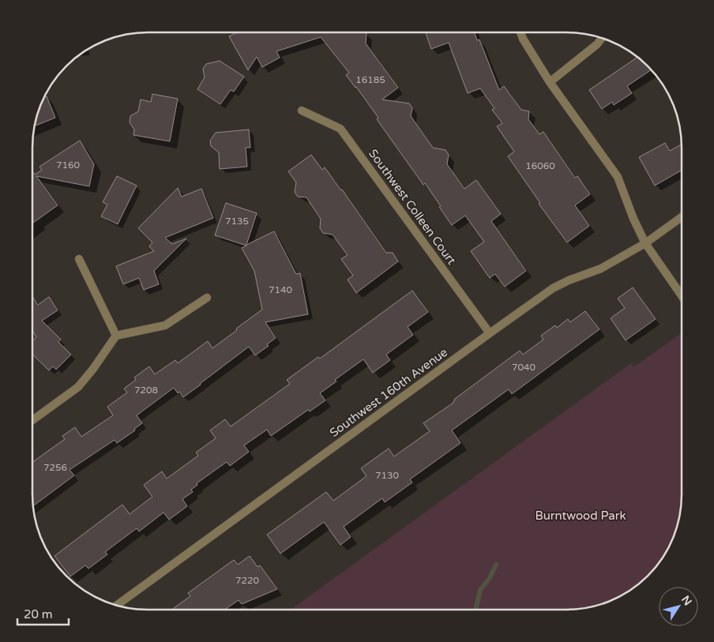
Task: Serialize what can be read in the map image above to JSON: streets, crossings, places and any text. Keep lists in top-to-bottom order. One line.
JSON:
{"streets":{"street":["Southwest Colleen Court","Southwest 160th Avenue"]},"crossings":[["Southwest Colleen Court","Southwest 160th Avenue"]],"parks":["Burntwood Park"],"house_numbers":["16185","7160","16060","7135","7140","7040","7208","7256","7130","7220"],"scale_bar":"20 m","north":"top right"}
